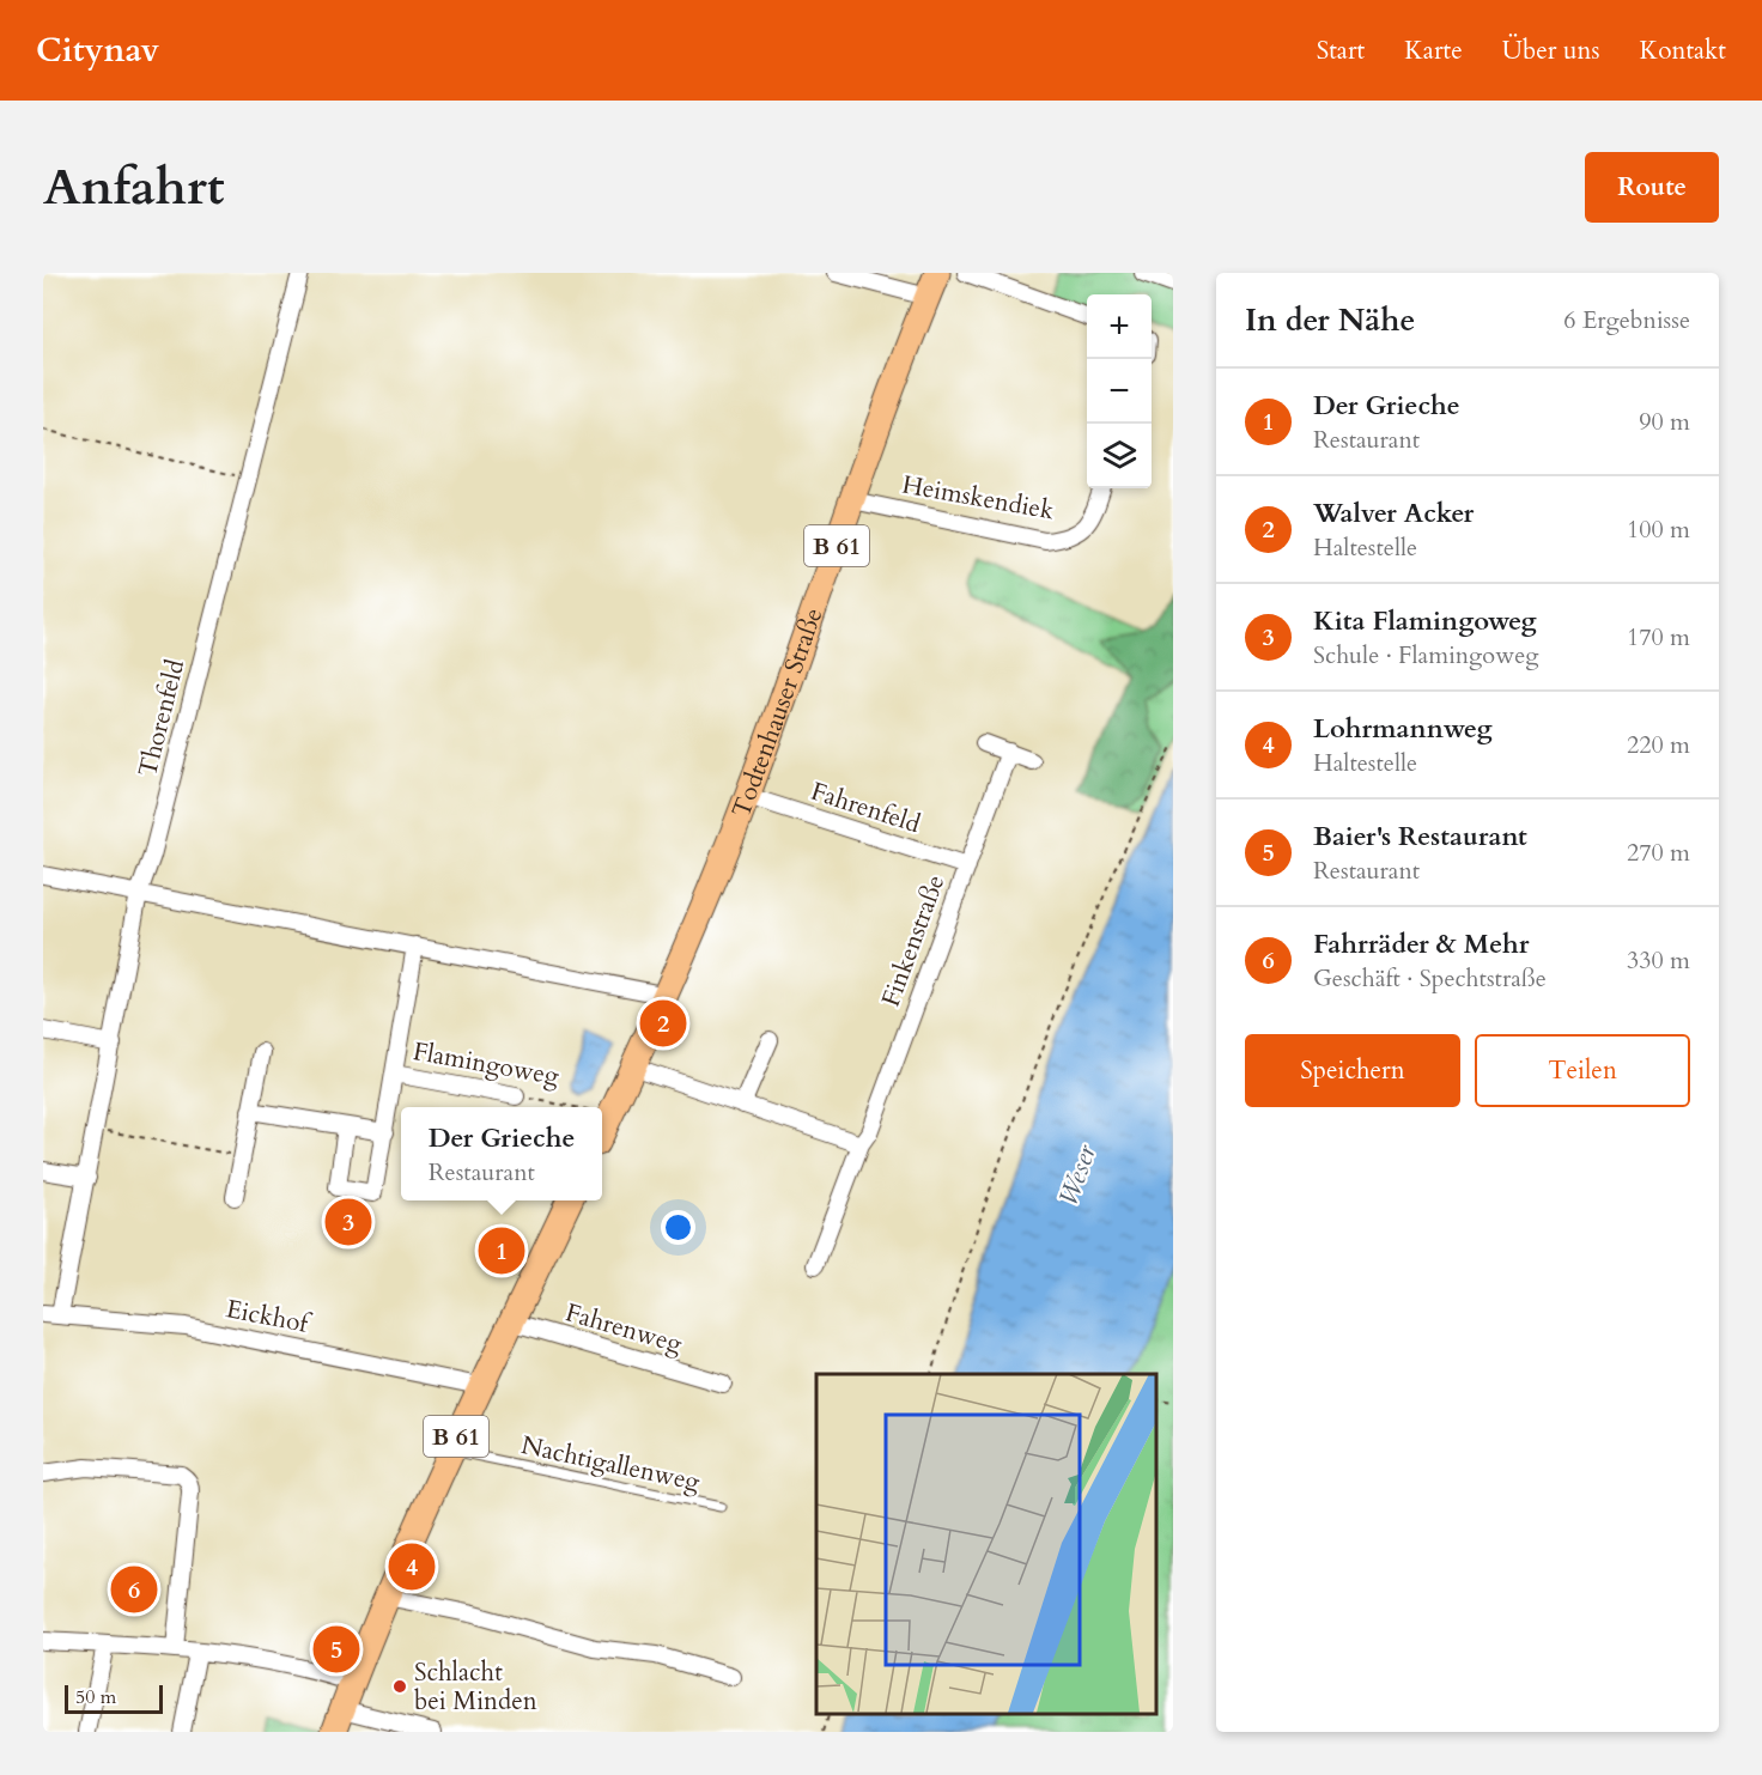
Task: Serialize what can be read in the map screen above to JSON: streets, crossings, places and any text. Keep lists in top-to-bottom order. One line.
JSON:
{"streets":{"main road":["B 61","Todtenhauser Straße"],"street":["Heimskendiek","Thorenfeld","Fahrenfeld","Finkenstraße","Flamingoweg","Eickhof","Fahrenweg"],"lane":["Nachtigallenweg"]},"crossings":[["Heimskendiek","Todtenhauser Straße"],["B 61","Eickhof"],["B 61","Fahrenweg"],["B 61","Nachtigallenweg"],["Todtenhauser Straße","Fahrenfeld"],["Todtenhauser Straße","Flamingoweg"],["Thorenfeld","Eickhof"],["Fahrenfeld","Finkenstraße"]],"water":["Weser"],"places":["Schlacht bei Minden"],"scale_bar":"50 m","page":{"header":"Citynav","nav":["Start","Karte","Über uns","Kontakt"],"buttons":["Route",["Speichern","Teilen"]],"title":"Anfahrt","heading":["In der Nähe","6 Ergebnisse"],"map_buttons":["+","−"],"list":[{"mark":"1","name":"Der Grieche","note":"Restaurant","value":"90 m"},{"mark":"2","name":"Walver Acker","note":"Haltestelle","value":"100 m"},{"mark":"3","name":"Kita Flamingoweg","note":"Schule · Flamingoweg","value":"170 m"},{"mark":"4","name":"Lohrmannweg","note":"Haltestelle","value":"220 m"},{"mark":"5","name":"Baier's Restaurant","note":"Restaurant","value":"270 m"},{"mark":"6","name":"Fahrräder & Mehr","note":"Geschäft · Spechtstraße","value":"330 m"}],"pins":["2","3","1","4","6","5"],"popup":["Der Grieche","Restaurant"],"scale":"50 m"}}
